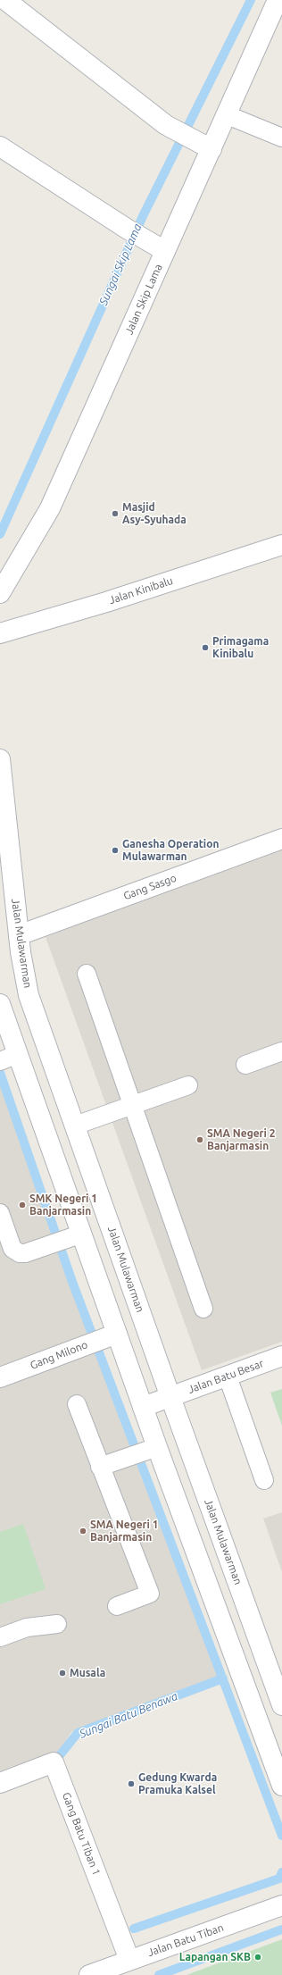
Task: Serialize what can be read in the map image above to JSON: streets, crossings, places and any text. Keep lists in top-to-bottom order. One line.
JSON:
{"streets":{"street":["Jalan Skip Lama","Jalan Kinibalu","Gang Sasgo","Jalan Mulawarman","Gang Milono","Jalan Batu Besar","Gang Batu Tiban 1","Jalan Batu Tiban"]},"crossings":[["Gang Sasgo","Jalan Mulawarman"],["Jalan Mulawarman","Jalan Batu Besar"],["Gang Batu Tiban 1","Jalan Batu Tiban"]],"water":["Sungai Skip Lama","Sungai Batu Benawa"],"places":["Masjid Asy-Syuhada","Primagama Kinibalu","Ganesha Operation Mulawarman","SMA Negeri 2 Banjarmasin","SMK Negeri 1 Banjarmasin","SMA Negeri 1 Banjarmasin","Musala","Gedung Kwarda Pramuka Kalsel","Lapangan SKB"]}
